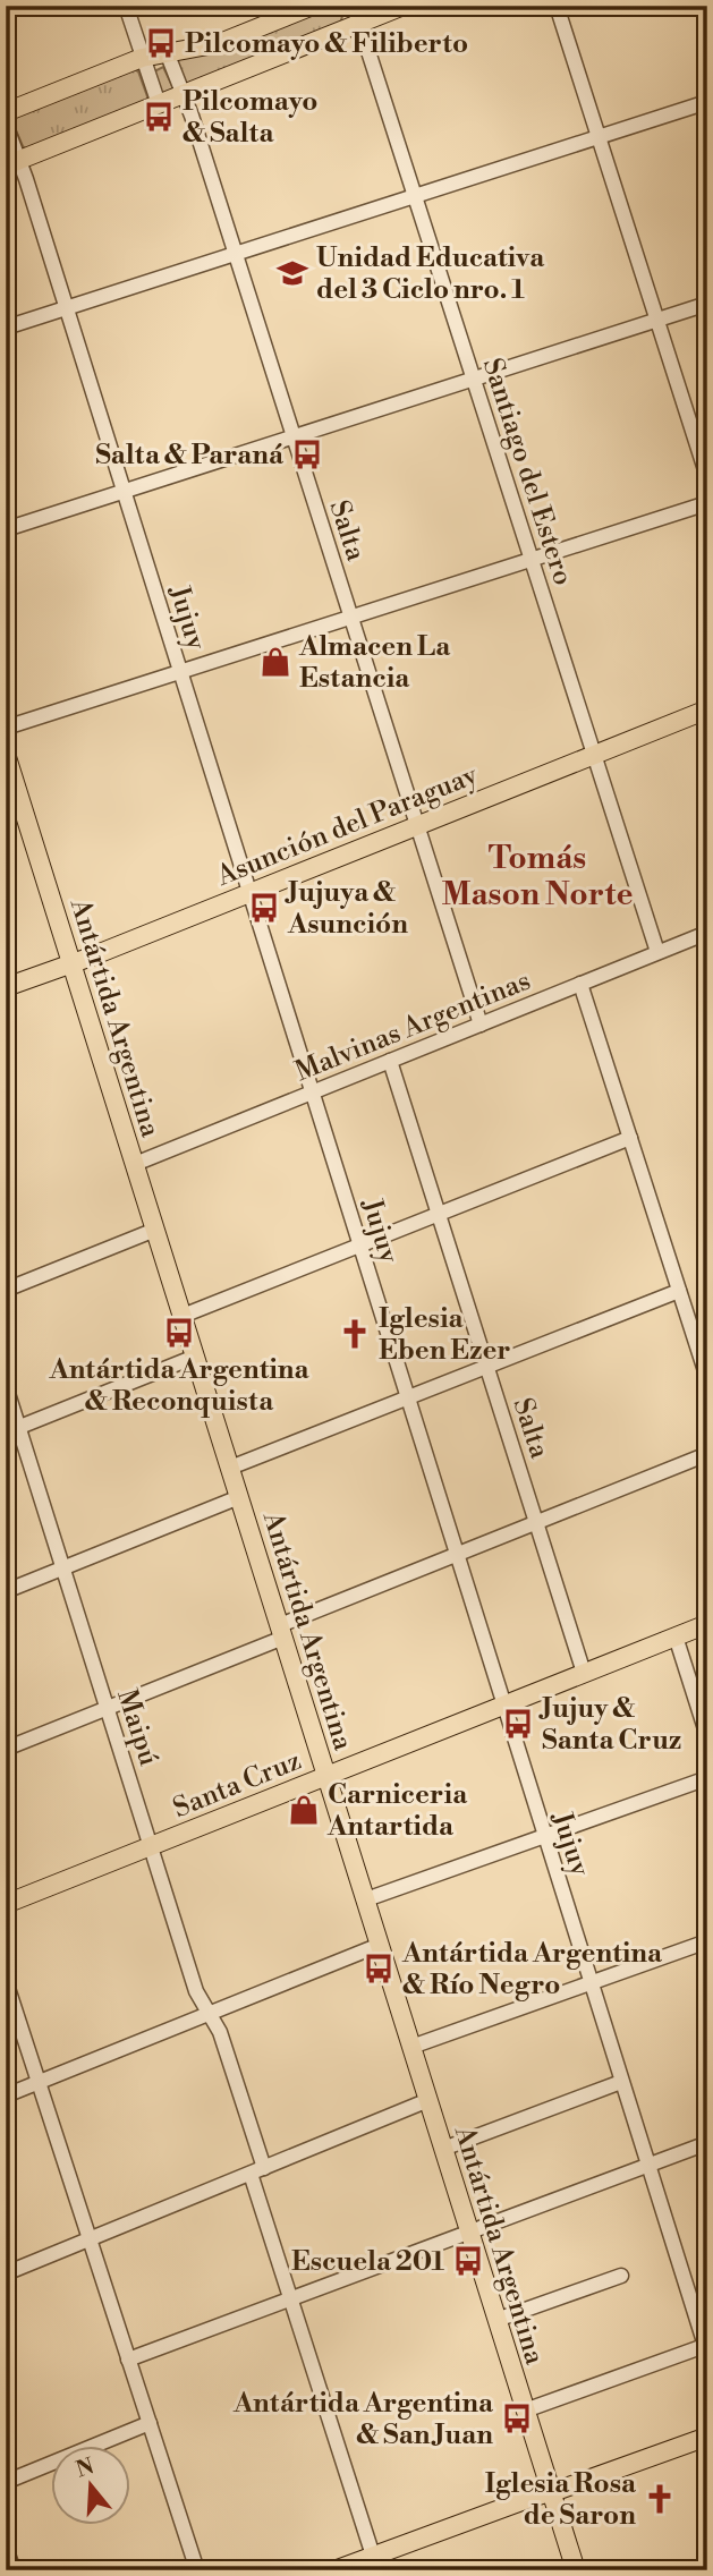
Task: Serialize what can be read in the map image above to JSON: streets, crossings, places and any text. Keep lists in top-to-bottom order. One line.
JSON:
{"streets":{"main road":["Asunción del Paraguay","Antártida Argentina","Santa Cruz"],"street":["Santiago del Estero","Salta","Jujuy","Malvinas Argentinas","Maipú"]},"crossings":[["Santiago del Estero","Asunción del Paraguay"],["Santiago del Estero","Malvinas Argentinas"],["Salta","Asunción del Paraguay"],["Salta","Malvinas Argentinas"],["Salta","Santa Cruz"],["Jujuy","Asunción del Paraguay"],["Jujuy","Malvinas Argentinas"],["Jujuy","Santa Cruz"],["Asunción del Paraguay","Antártida Argentina"],["Antártida Argentina","Malvinas Argentinas"],["Antártida Argentina","Santa Cruz"],["Maipú","Santa Cruz"]],"districts":["Tomás Mason Norte"],"places":{"bus stop":["Pilcomayo & Filiberto","Pilcomayo & Salta","Salta & Paraná","Jujuya & Asunción","Antártida Argentina & Reconquista","Jujuy & Santa Cruz","Antártida Argentina & Río Negro","Escuela 201","Antártida Argentina & San Juan"],"school or university":["Unidad Educativa del 3 Ciclo nro. 1"],"shop":["Almacen La Estancia","Carniceria Antartida"],"church":["Iglesia Eben Ezer","Iglesia Rosa de Saron"]},"north":"top"}
